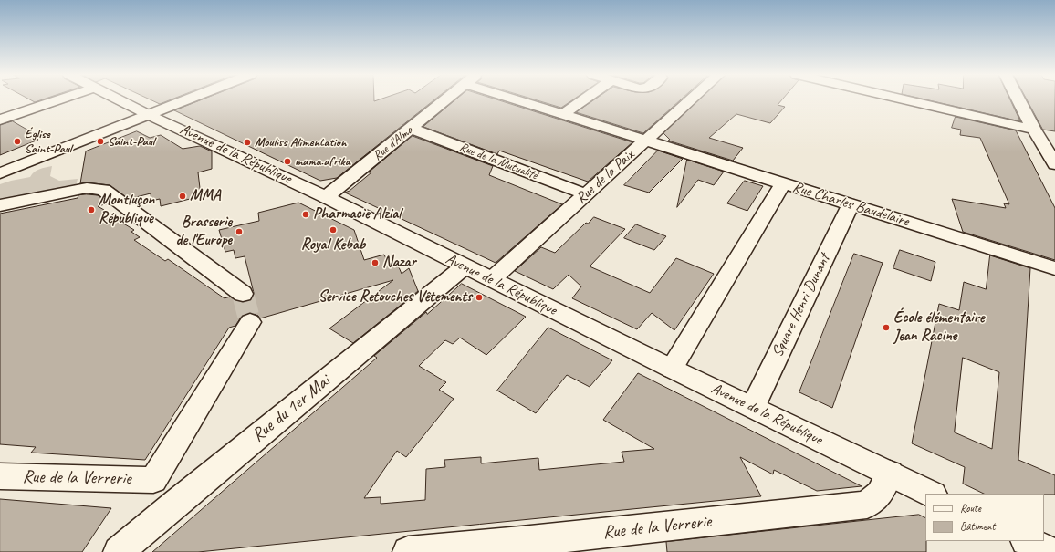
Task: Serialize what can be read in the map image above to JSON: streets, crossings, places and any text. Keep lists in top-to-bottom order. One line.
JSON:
{"streets":{"street":["Rue d'Alma","Avenue de la République","Rue de la Mutualité","Rue de la Paix","Rue Charles Baudelaire","Square Henri Dunant","Rue du 1er Mai","Rue de la Verrerie"]},"crossings":[["Rue d'Alma","Avenue de la République"],["Rue d'Alma","Rue de la Mutualité"],["Avenue de la République","Rue de la Paix"],["Avenue de la République","Square Henri Dunant"],["Avenue de la République","Rue du 1er Mai"],["Avenue de la République","Rue de la Verrerie"],["Rue de la Mutualité","Rue de la Paix"],["Rue de la Paix","Rue Charles Baudelaire"],["Rue Charles Baudelaire","Square Henri Dunant"]],"places":["Église Saint-Paul","Saint-Paul","Mouliss Alimentation","mama.afrika","MMA","Montluçon République","Pharmacie Alzial","Royal Kebab","Brasserie de l'Europe","Nazar","Service Retouches Vêtements","École élémentaire Jean Racine"],"legend":["Route","Bâtiment"]}
